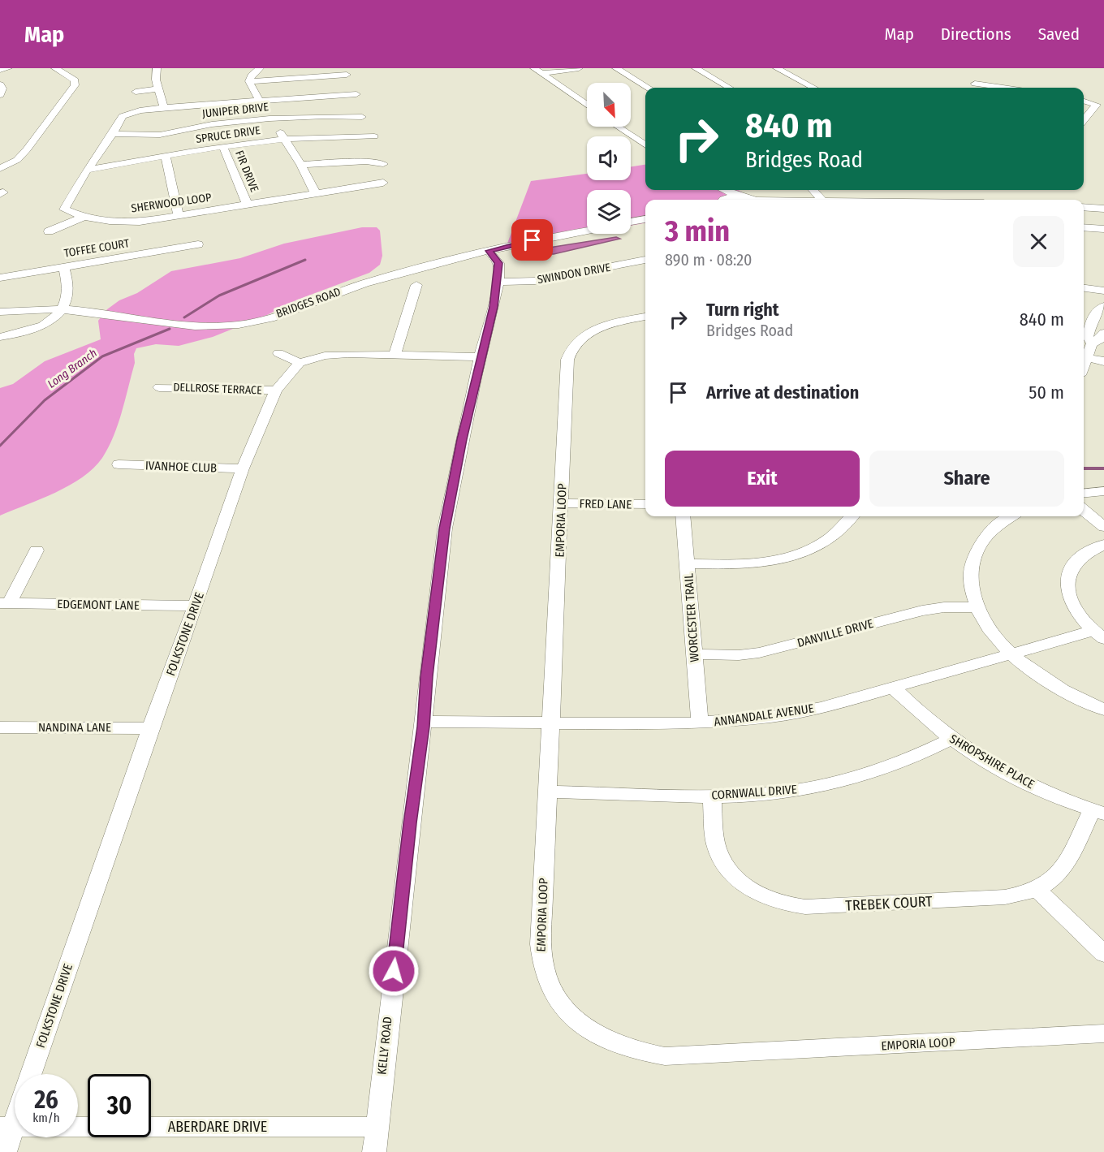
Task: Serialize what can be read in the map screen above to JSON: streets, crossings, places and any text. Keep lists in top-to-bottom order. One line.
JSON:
{"streets":{"street":["JUNIPER DRIVE","SPRUCE DRIVE","FIR DRIVE","SHERWOOD LOOP","TOFFEE COURT","SWINDON DRIVE","BRIDGES ROAD","DELLROSE TERRACE","IVANHOE CLUB","FRED LANE","EMPORIA LOOP","EDGEMONT LANE","WORCESTER TRAIL","DANVILLE DRIVE","FOLKSTONE DRIVE","ANNANDALE AVENUE","NANDINA LANE","SHROPSHIRE PLACE","CORNWALL DRIVE","TREBEK COURT","KELLY ROAD","ABERDARE DRIVE"]},"crossings":[["JUNIPER DRIVE","SHERWOOD LOOP"],["SPRUCE DRIVE","FIR DRIVE"],["SPRUCE DRIVE","SHERWOOD LOOP"],["FIR DRIVE","SHERWOOD LOOP"],["SWINDON DRIVE","KELLY ROAD"],["BRIDGES ROAD","KELLY ROAD"],["DELLROSE TERRACE","FOLKSTONE DRIVE"],["IVANHOE CLUB","FOLKSTONE DRIVE"],["FRED LANE","EMPORIA LOOP"],["EMPORIA LOOP","ANNANDALE AVENUE"],["EMPORIA LOOP","CORNWALL DRIVE"],["EDGEMONT LANE","FOLKSTONE DRIVE"],["WORCESTER TRAIL","DANVILLE DRIVE"],["WORCESTER TRAIL","ANNANDALE AVENUE"],["FOLKSTONE DRIVE","NANDINA LANE"],["ANNANDALE AVENUE","SHROPSHIRE PLACE"],["ANNANDALE AVENUE","KELLY ROAD"],["SHROPSHIRE PLACE","CORNWALL DRIVE"],["SHROPSHIRE PLACE","TREBEK COURT"],["CORNWALL DRIVE","TREBEK COURT"],["KELLY ROAD","ABERDARE DRIVE"]],"water":["Long Branch"],"north":"bottom right","page":{"header":"Map","nav":["Map","Directions","Saved"],"turn":["840 m","Bridges Road"],"heading":["3 min","890 m · 08:20"],"list":[{"name":"Turn right","note":"Bridges Road","value":"840 m"},{"name":"Arrive at destination","value":"50 m"}],"buttons":["Exit","Share"],"speed":"26 km/h","limit":"30"}}
